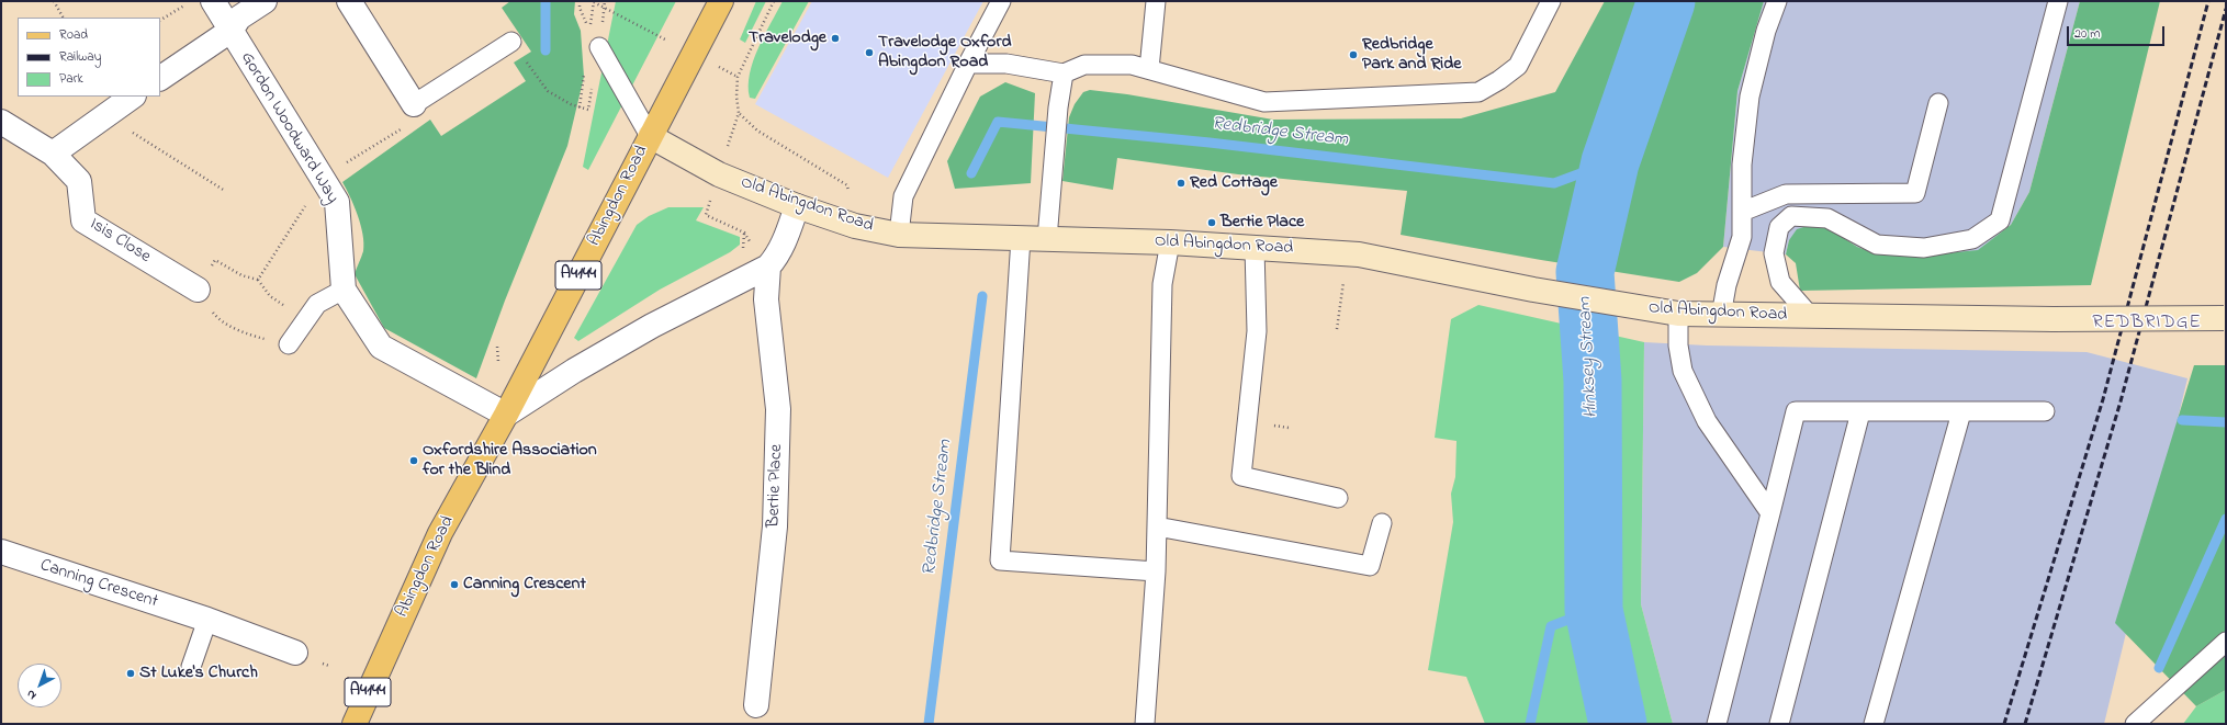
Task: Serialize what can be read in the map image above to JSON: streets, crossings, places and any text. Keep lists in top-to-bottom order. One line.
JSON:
{"streets":{"main road":["Abingdon Road","A4144"],"street":["Gordon Woodward Way","Old Abingdon Road","Isis Close","Bertie Place","Canning Crescent"]},"crossings":[["Gordon Woodward Way","Abingdon Road"],["Abingdon Road","Old Abingdon Road"],["Abingdon Road","Bertie Place"]],"districts":["REDBRIDGE"],"water":["Redbridge Stream","Hinksey Stream"],"places":["Travelodge","Travelodge Oxford Abingdon Road","Redbridge Park and Ride","Red Cottage","Bertie Place","Oxfordshire Association for the Blind","Canning Crescent","St Luke's Church"],"legend":["Road","Railway","Park"],"scale_bar":"20 m","north":"bottom left"}
